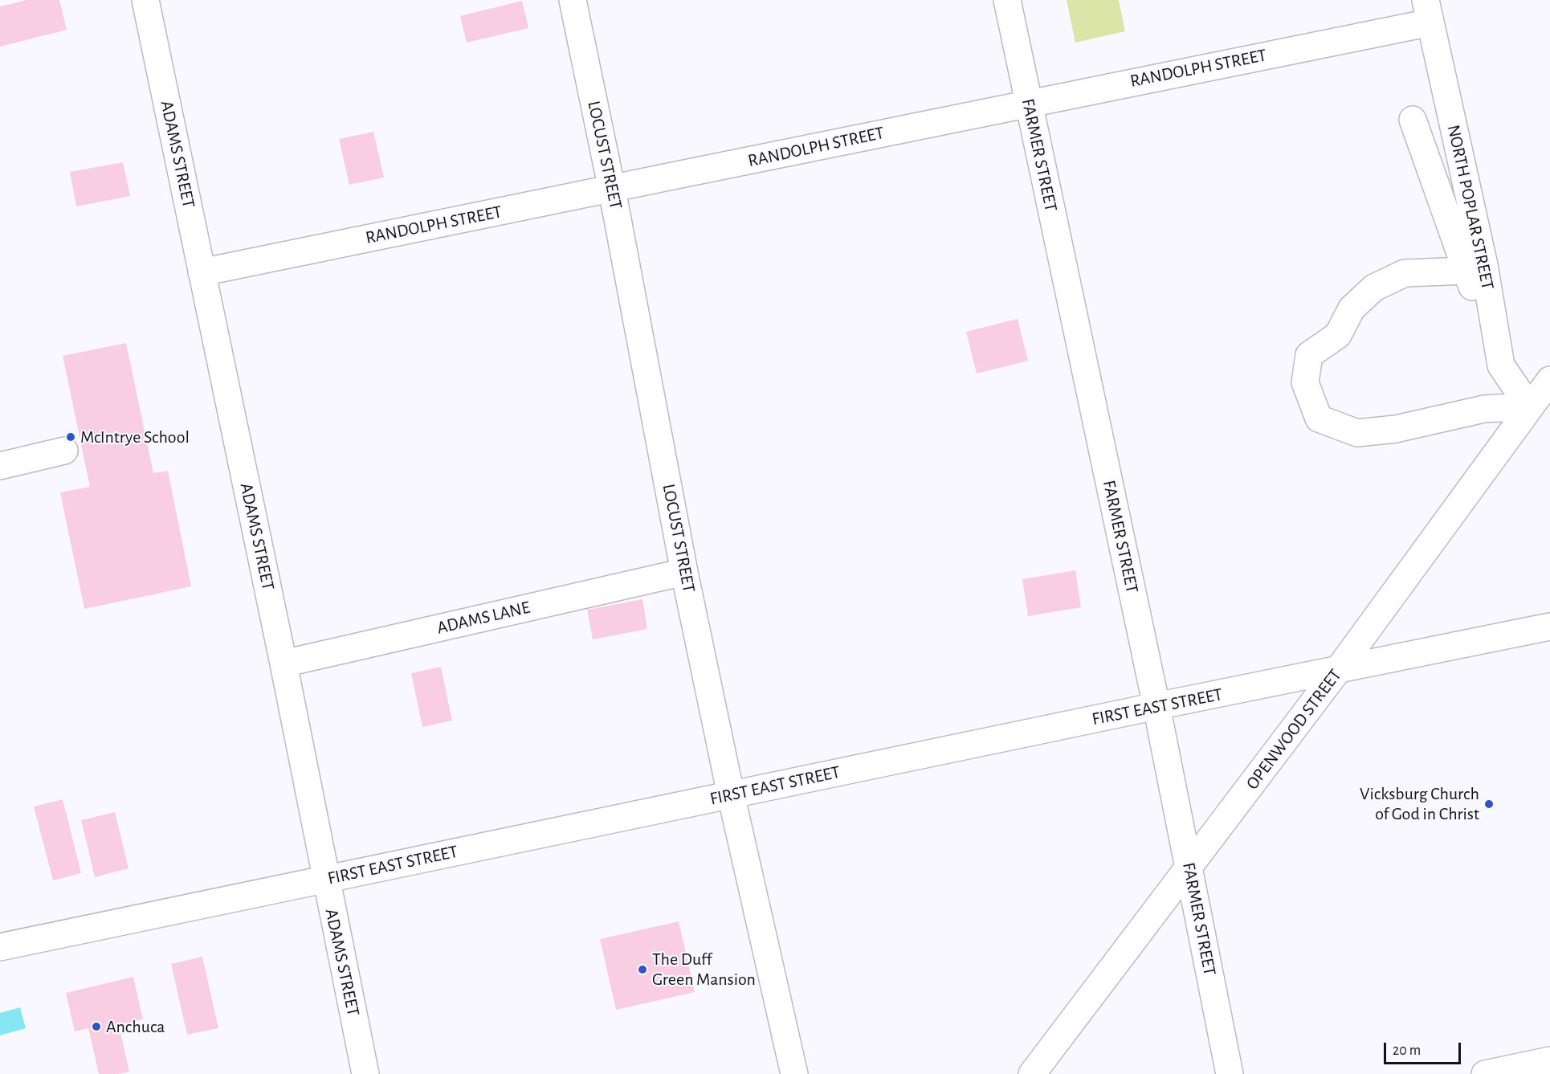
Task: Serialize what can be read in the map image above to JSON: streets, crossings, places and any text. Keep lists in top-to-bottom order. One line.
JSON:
{"streets":{"street":["RANDOLPH STREET","ADAMS STREET","LOCUST STREET","FARMER STREET","NORTH POPLAR STREET","ADAMS LANE","FIRST EAST STREET","OPENWOOD STREET"]},"crossings":[["RANDOLPH STREET","ADAMS STREET"],["RANDOLPH STREET","LOCUST STREET"],["RANDOLPH STREET","FARMER STREET"],["RANDOLPH STREET","NORTH POPLAR STREET"],["ADAMS STREET","ADAMS LANE"],["ADAMS STREET","FIRST EAST STREET"],["LOCUST STREET","ADAMS LANE"],["LOCUST STREET","FIRST EAST STREET"],["FARMER STREET","FIRST EAST STREET"],["FARMER STREET","OPENWOOD STREET"],["NORTH POPLAR STREET","OPENWOOD STREET"],["FIRST EAST STREET","OPENWOOD STREET"]],"places":["McIntrye School","Vicksburg Church of God in Christ","The Duff Green Mansion","Anchuca"],"scale_bar":"20 m"}
